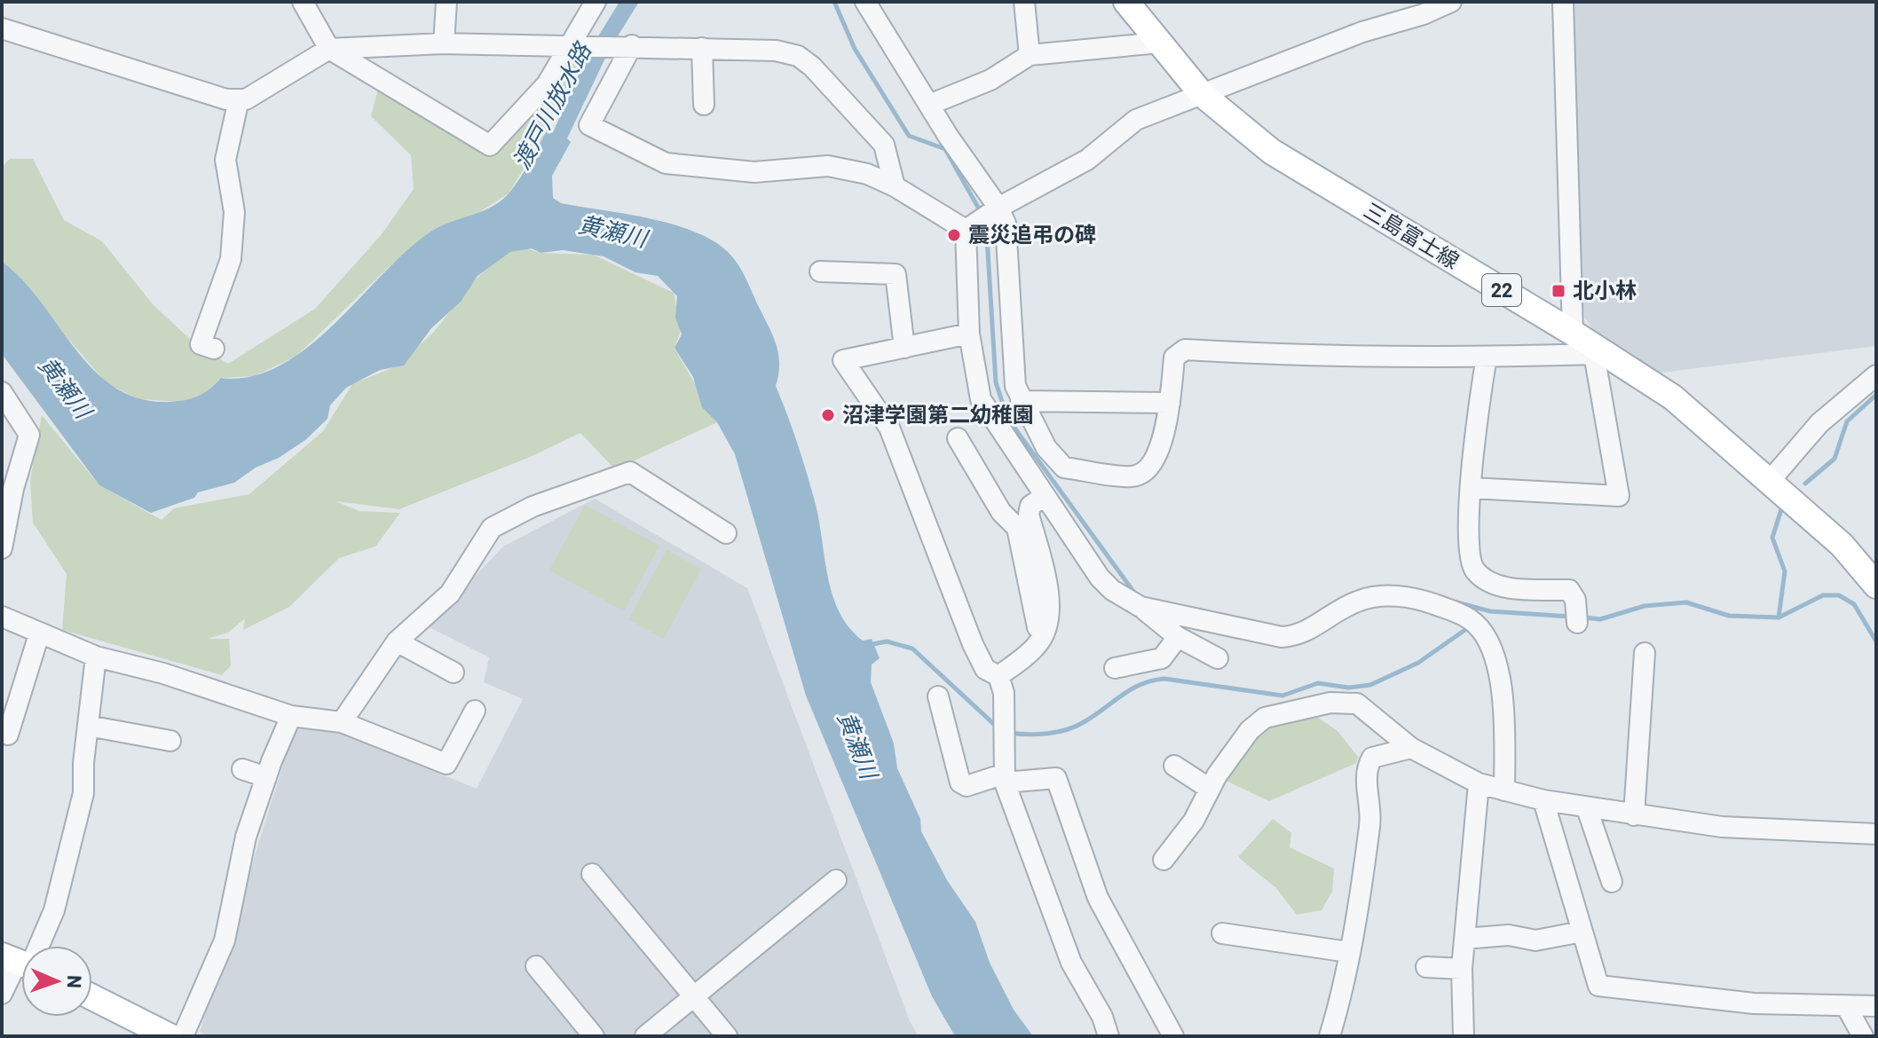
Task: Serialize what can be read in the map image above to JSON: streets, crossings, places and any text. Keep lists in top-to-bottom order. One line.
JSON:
{"streets":{"main road":["三島富士線","22"]},"water":["渡戸川放水路","黄瀬川"],"places":{"other":["震災追弔の碑","沼津学園第二幼稚園"],"transit":["北小林"]},"north":"right"}
